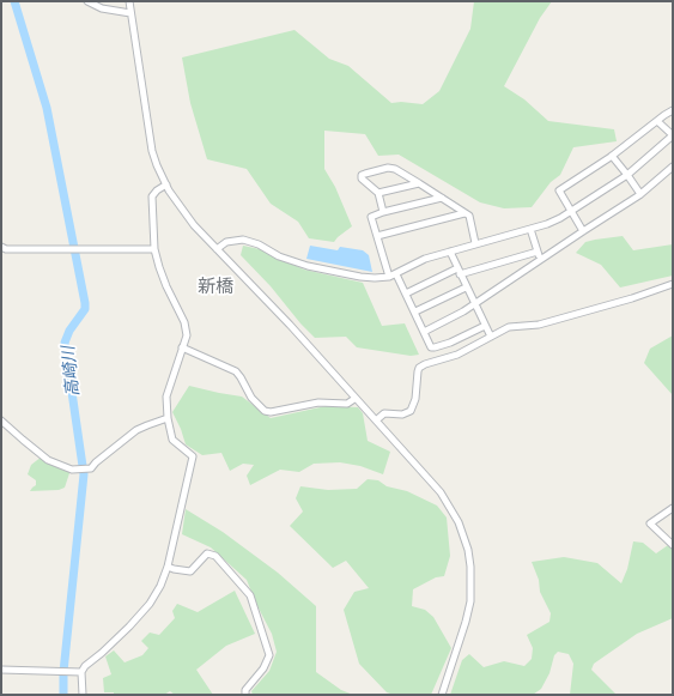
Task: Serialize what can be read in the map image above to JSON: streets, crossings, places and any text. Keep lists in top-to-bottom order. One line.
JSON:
{"districts":["新橋"],"water":["高崎川"]}
